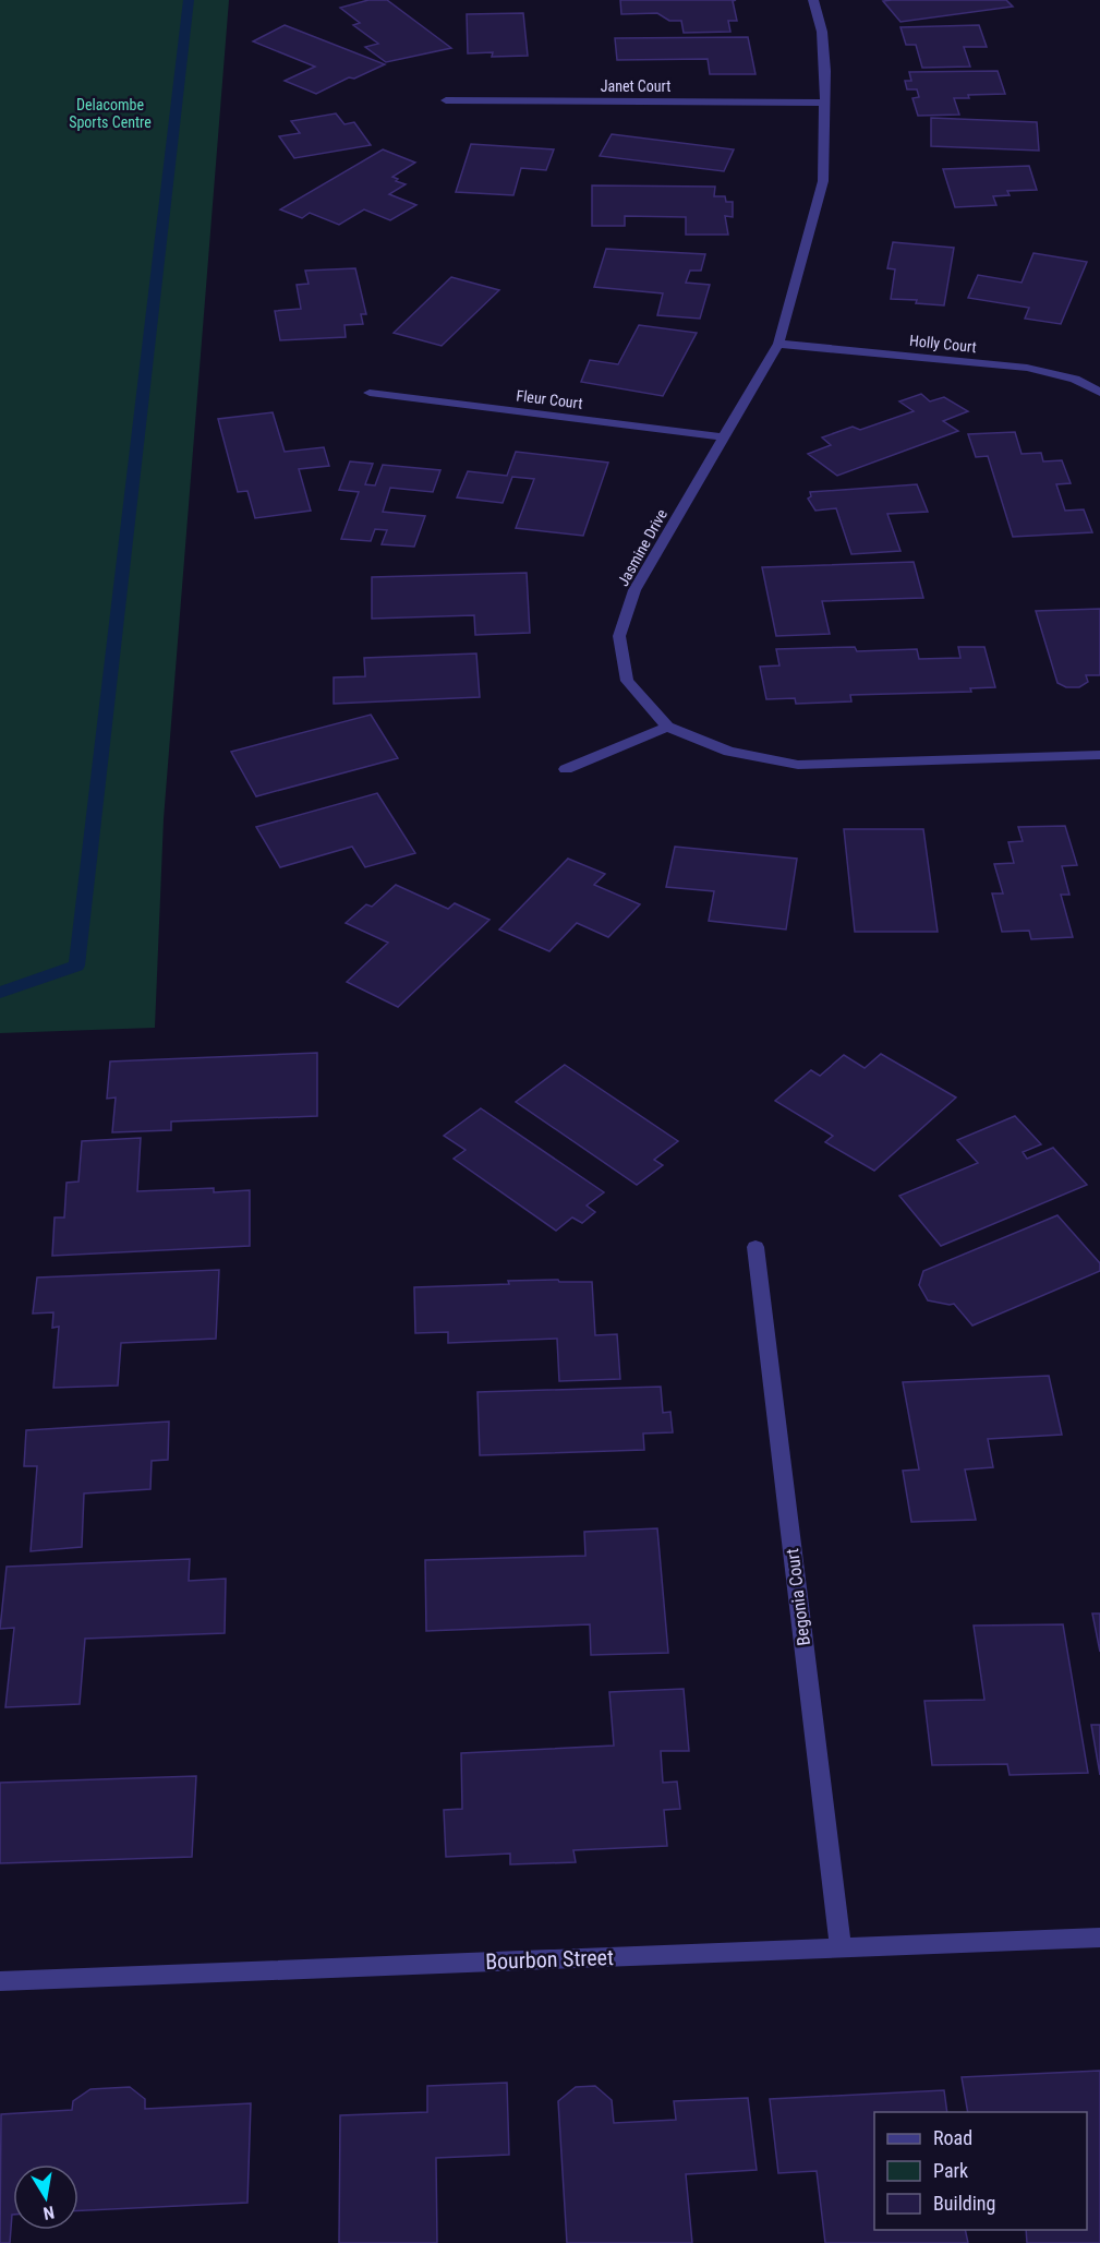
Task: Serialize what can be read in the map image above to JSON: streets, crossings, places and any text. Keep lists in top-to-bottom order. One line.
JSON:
{"streets":{"street":["Janet Court","Holly Court","Fleur Court","Jasmine Drive","Begonia Court","Bourbon Street"]},"crossings":[["Janet Court","Jasmine Drive"],["Holly Court","Jasmine Drive"],["Fleur Court","Jasmine Drive"],["Begonia Court","Bourbon Street"]],"parks":["Delacombe Sports Centre"],"legend":["Road","Park","Building"],"north":"bottom"}
